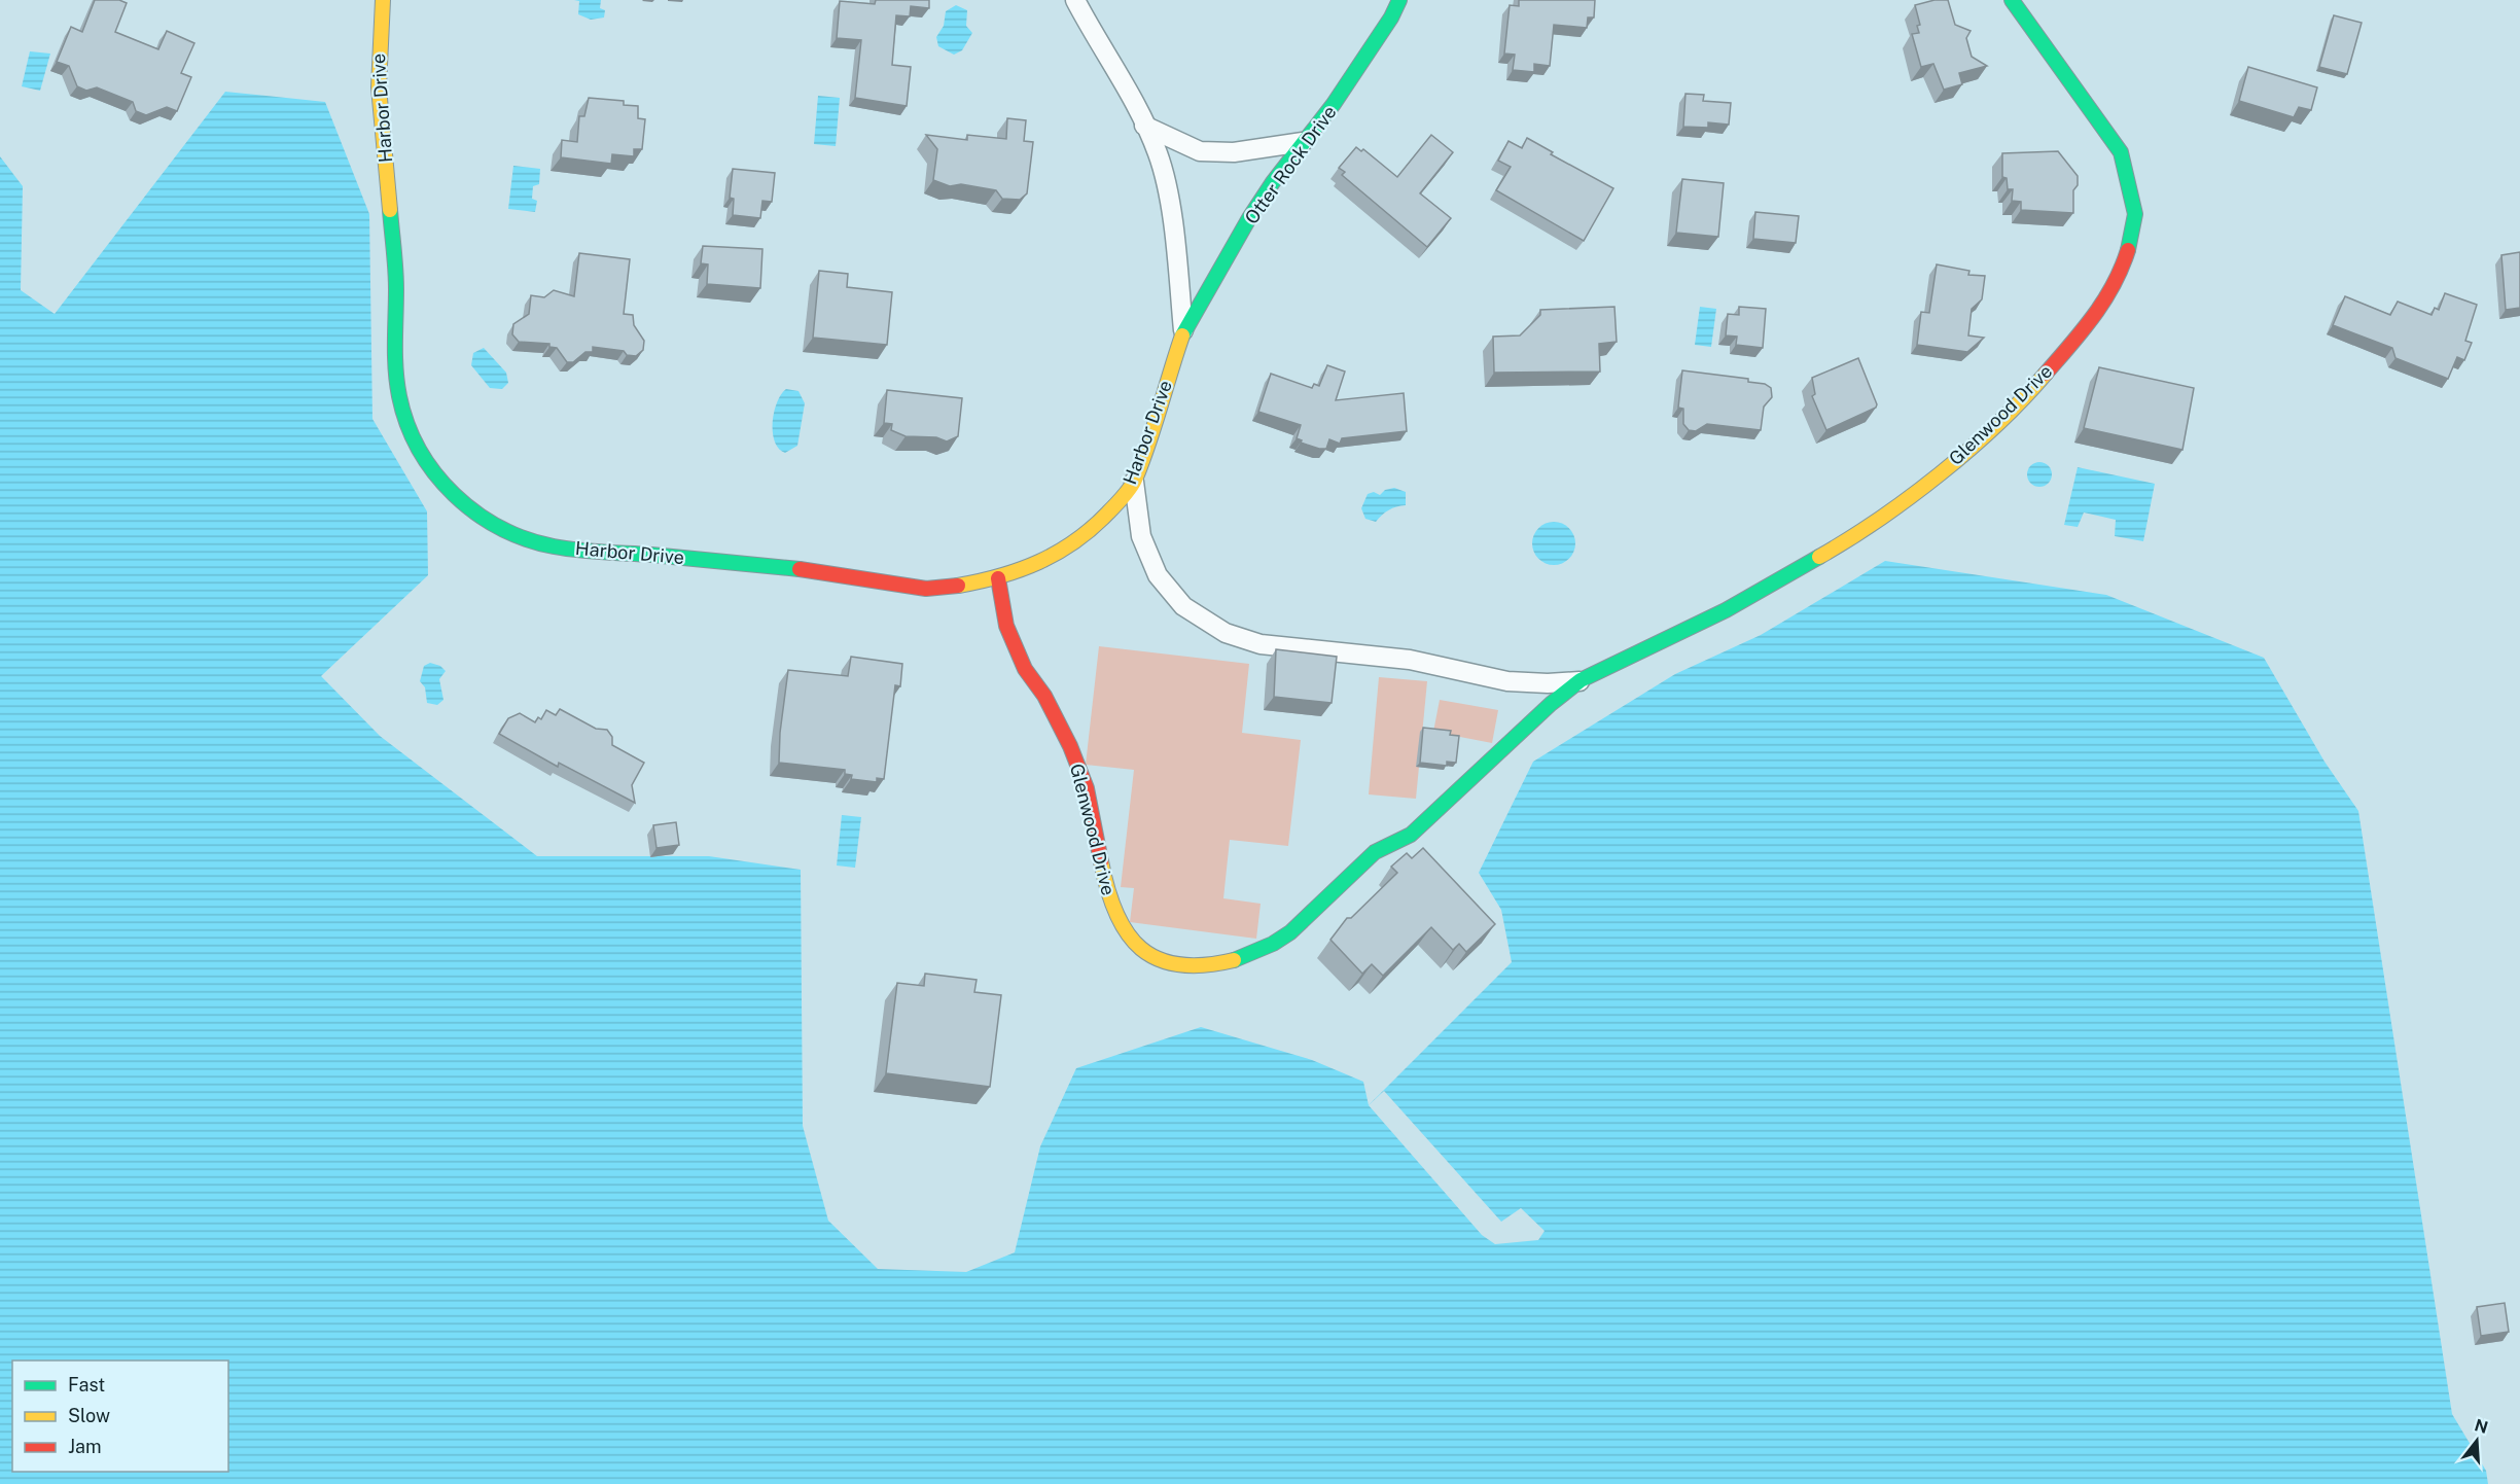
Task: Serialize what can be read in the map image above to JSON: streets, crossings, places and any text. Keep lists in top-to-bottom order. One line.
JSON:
{"streets":{"street":["Harbor Drive","Otter Rock Drive","Glenwood Drive"]},"crossings":[["Harbor Drive","Otter Rock Drive"],["Harbor Drive","Glenwood Drive"]],"legend":["Fast","Slow","Jam"],"north":"top"}
